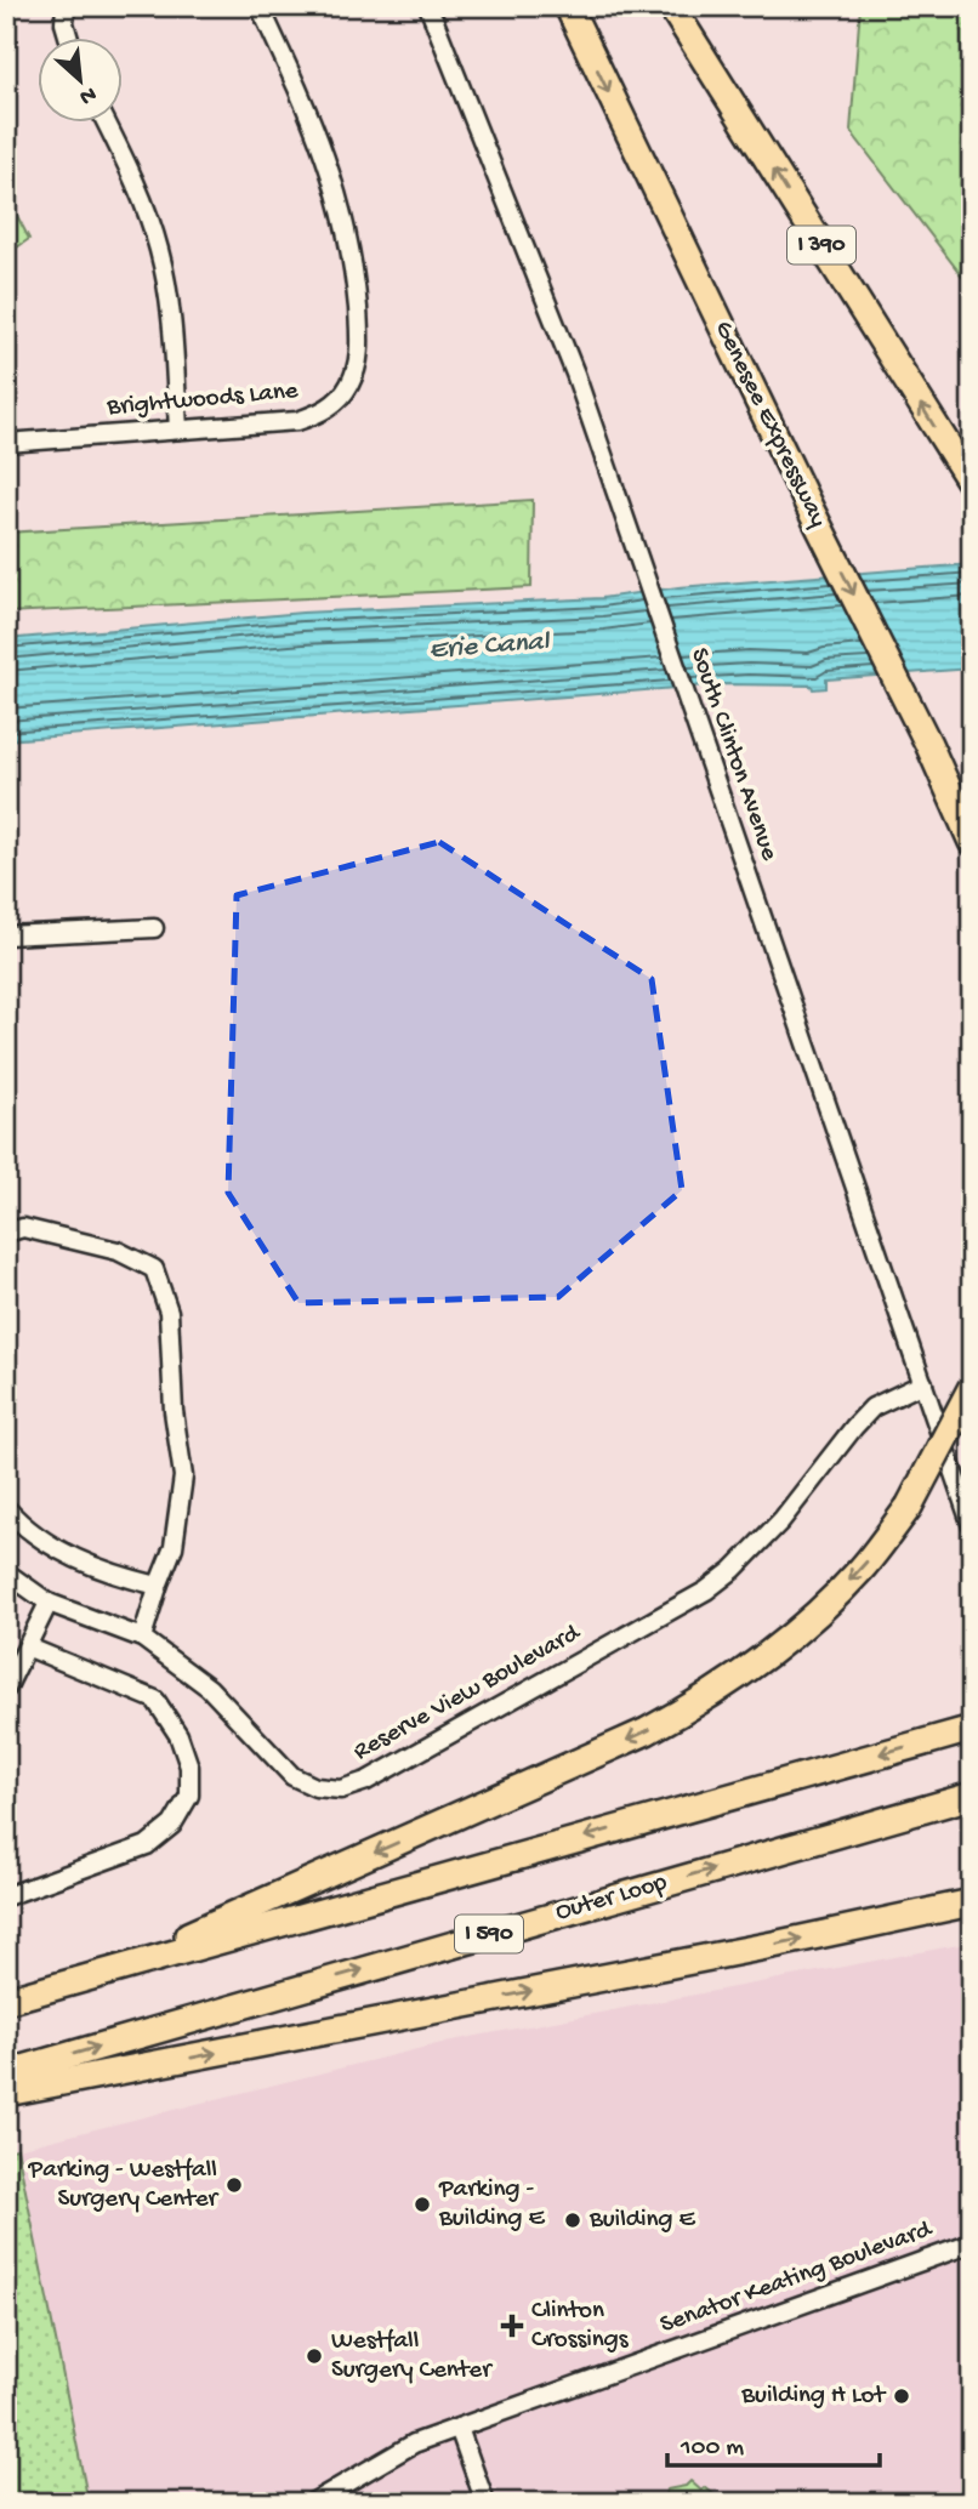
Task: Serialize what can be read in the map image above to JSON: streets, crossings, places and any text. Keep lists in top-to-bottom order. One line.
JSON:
{"streets":{"highway":["I 390","Genesee Expressway","Outer Loop","I 590"],"street":["Brightwoods Lane","South Clinton Avenue","Reserve View Boulevard","Senator Keating Boulevard"]},"crossings":[["South Clinton Avenue","Reserve View Boulevard"]],"water":["Erie Canal"],"places":{"other":["Parking - Westfall Surgery Center","Parking - Building E","Building E","Westfall Surgery Center","Building H Lot"],"health":["Clinton Crossings"]},"scale_bar":"100 m","north":"bottom right"}
